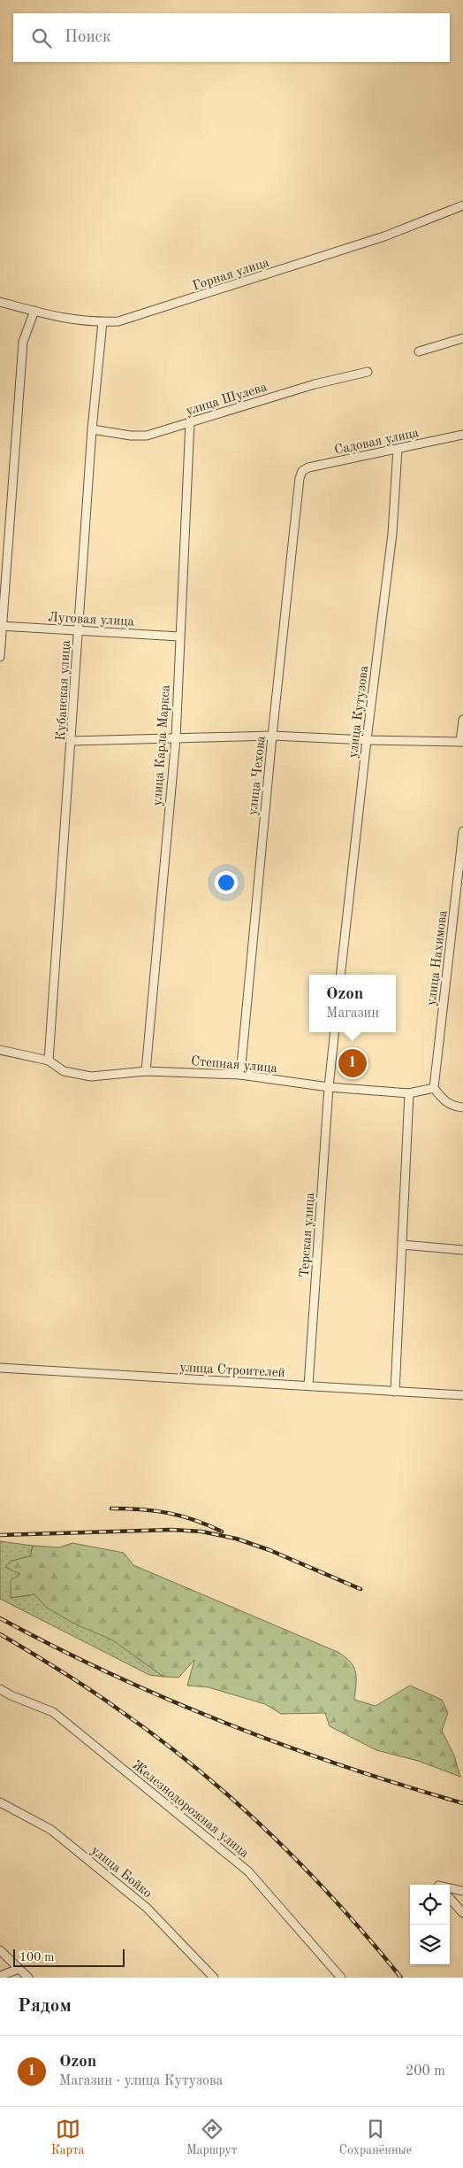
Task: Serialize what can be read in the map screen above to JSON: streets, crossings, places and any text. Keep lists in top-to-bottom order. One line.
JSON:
{"streets":{"street":["Горная улица","улица Шулева","Садовая улица","Луговая улица","Кубанская улица","улица Кутузова","улица Карла Маркса","улица Чехова","улица Нахимова","Степная улица","Терская улица","улица Строителей","Железнодорожная улица","улица Бойко"]},"crossings":[["Горная улица","Кубанская улица"],["улица Шулева","Кубанская улица"],["улица Шулева","улица Карла Маркса"],["Садовая улица","улица Кутузова"],["Садовая улица","улица Чехова"],["Луговая улица","Кубанская улица"],["Луговая улица","улица Карла Маркса"],["Кубанская улица","Степная улица"],["улица Карла Маркса","Степная улица"],["улица Чехова","Степная улица"],["улица Нахимова","Степная улица"],["Степная улица","Терская улица"],["Терская улица","улица Строителей"]],"scale_bar":"100 m","page":{"search":"Поиск","popup":["Ozon","Магазин"],"pins":"1","scale":"100 m","heading":"Рядом","list":[{"mark":"1","name":"Ozon","note":"Магазин · улица Кутузова","value":"200 m"}],"nav":["Карта","Маршрут","Сохранённые"]}}
